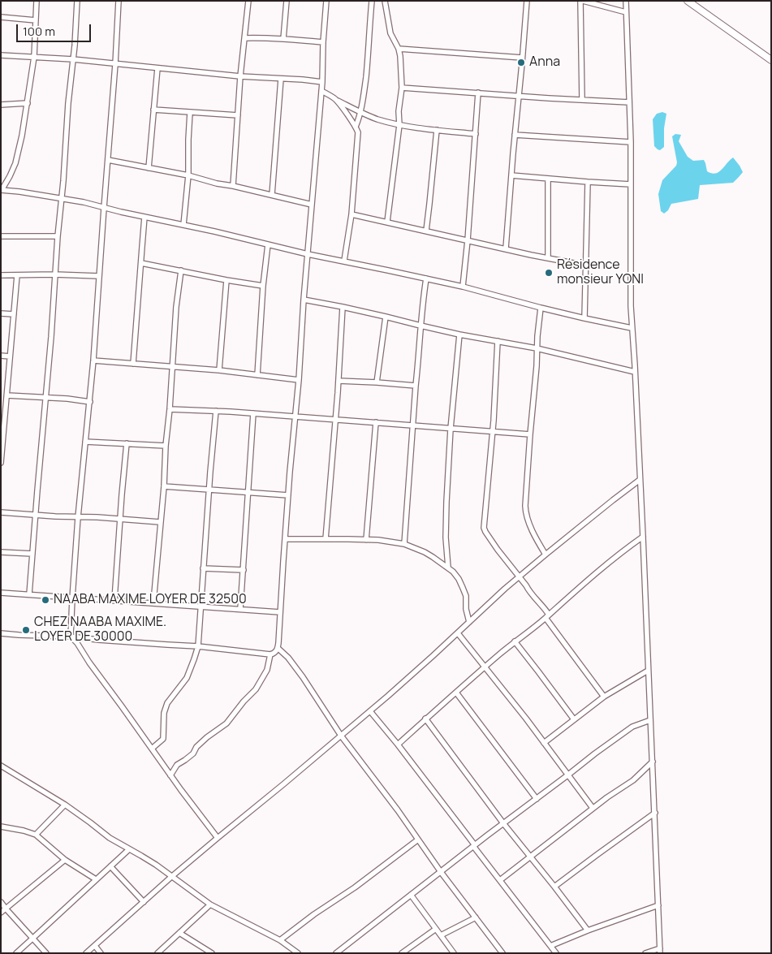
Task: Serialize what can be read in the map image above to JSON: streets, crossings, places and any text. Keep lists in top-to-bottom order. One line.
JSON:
{"places":["Anna","Résidence monsieur YONI","NAABA MAXIME LOYER DE 32500","CHEZ NAABA MAXIME. LOYER DE 30000"],"scale_bar":"100 m"}
